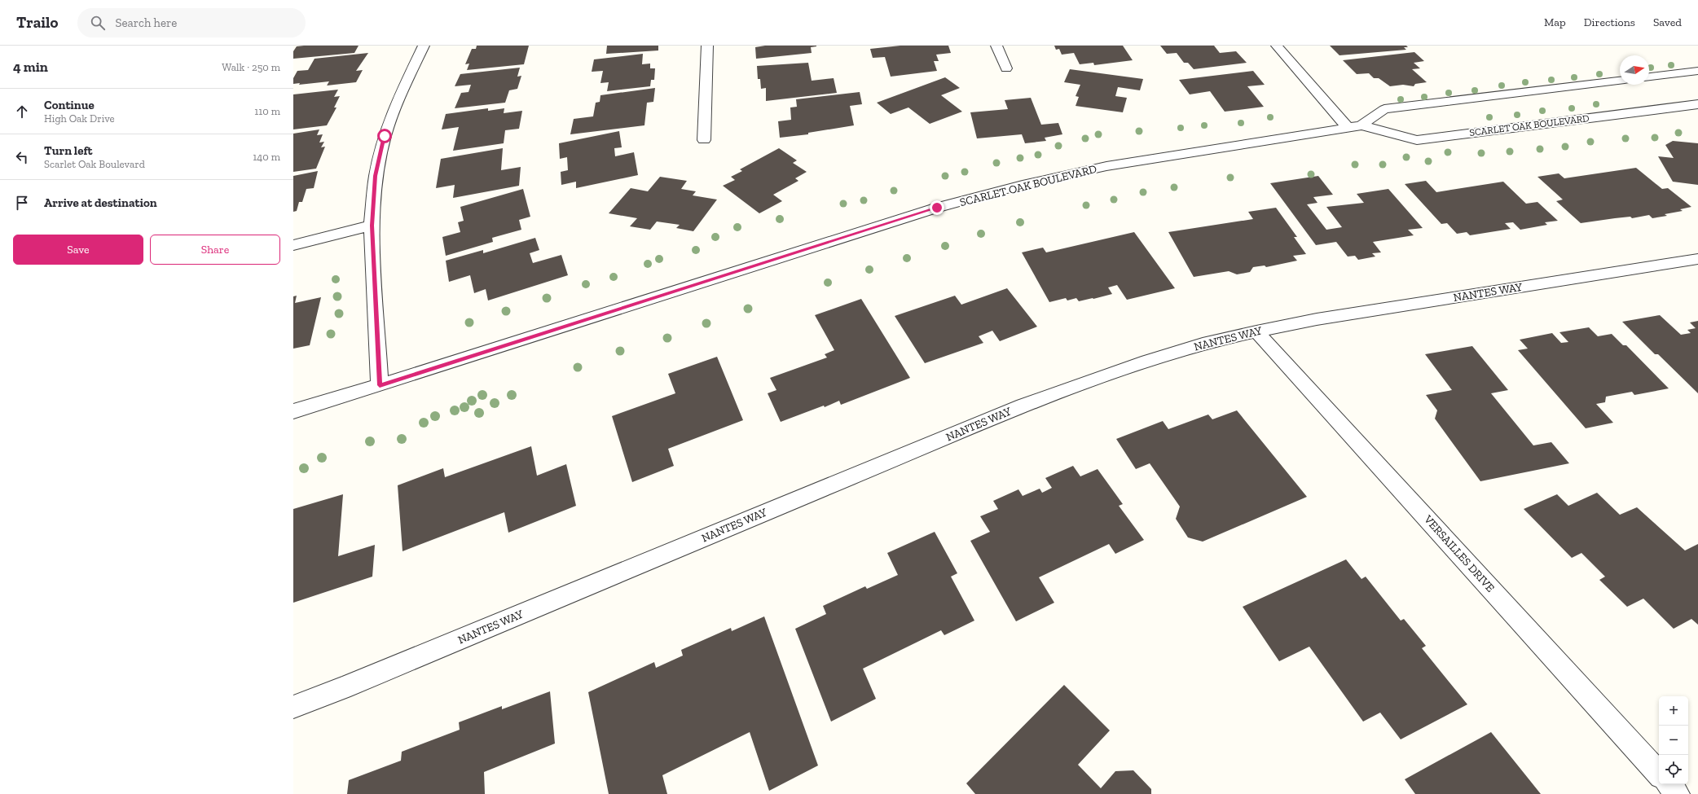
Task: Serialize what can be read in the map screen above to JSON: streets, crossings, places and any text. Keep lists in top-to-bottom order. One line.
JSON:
{"streets":{"street":["SCARLET OAK BOULEVARD","NANTES WAY","VERSAILLES DRIVE"]},"crossings":[["NANTES WAY","VERSAILLES DRIVE"]],"north":"right","page":{"header":"Trailo","search":"Search here","nav":["Map","Directions","Saved"],"heading":["4 min","Walk · 250 m"],"list":[["Continue","High Oak Drive","110 m"],["Turn left","Scarlet Oak Boulevard","140 m"],"Arrive at destination"],"buttons":["Save","Share"],"map_buttons":["+","−"]}}
